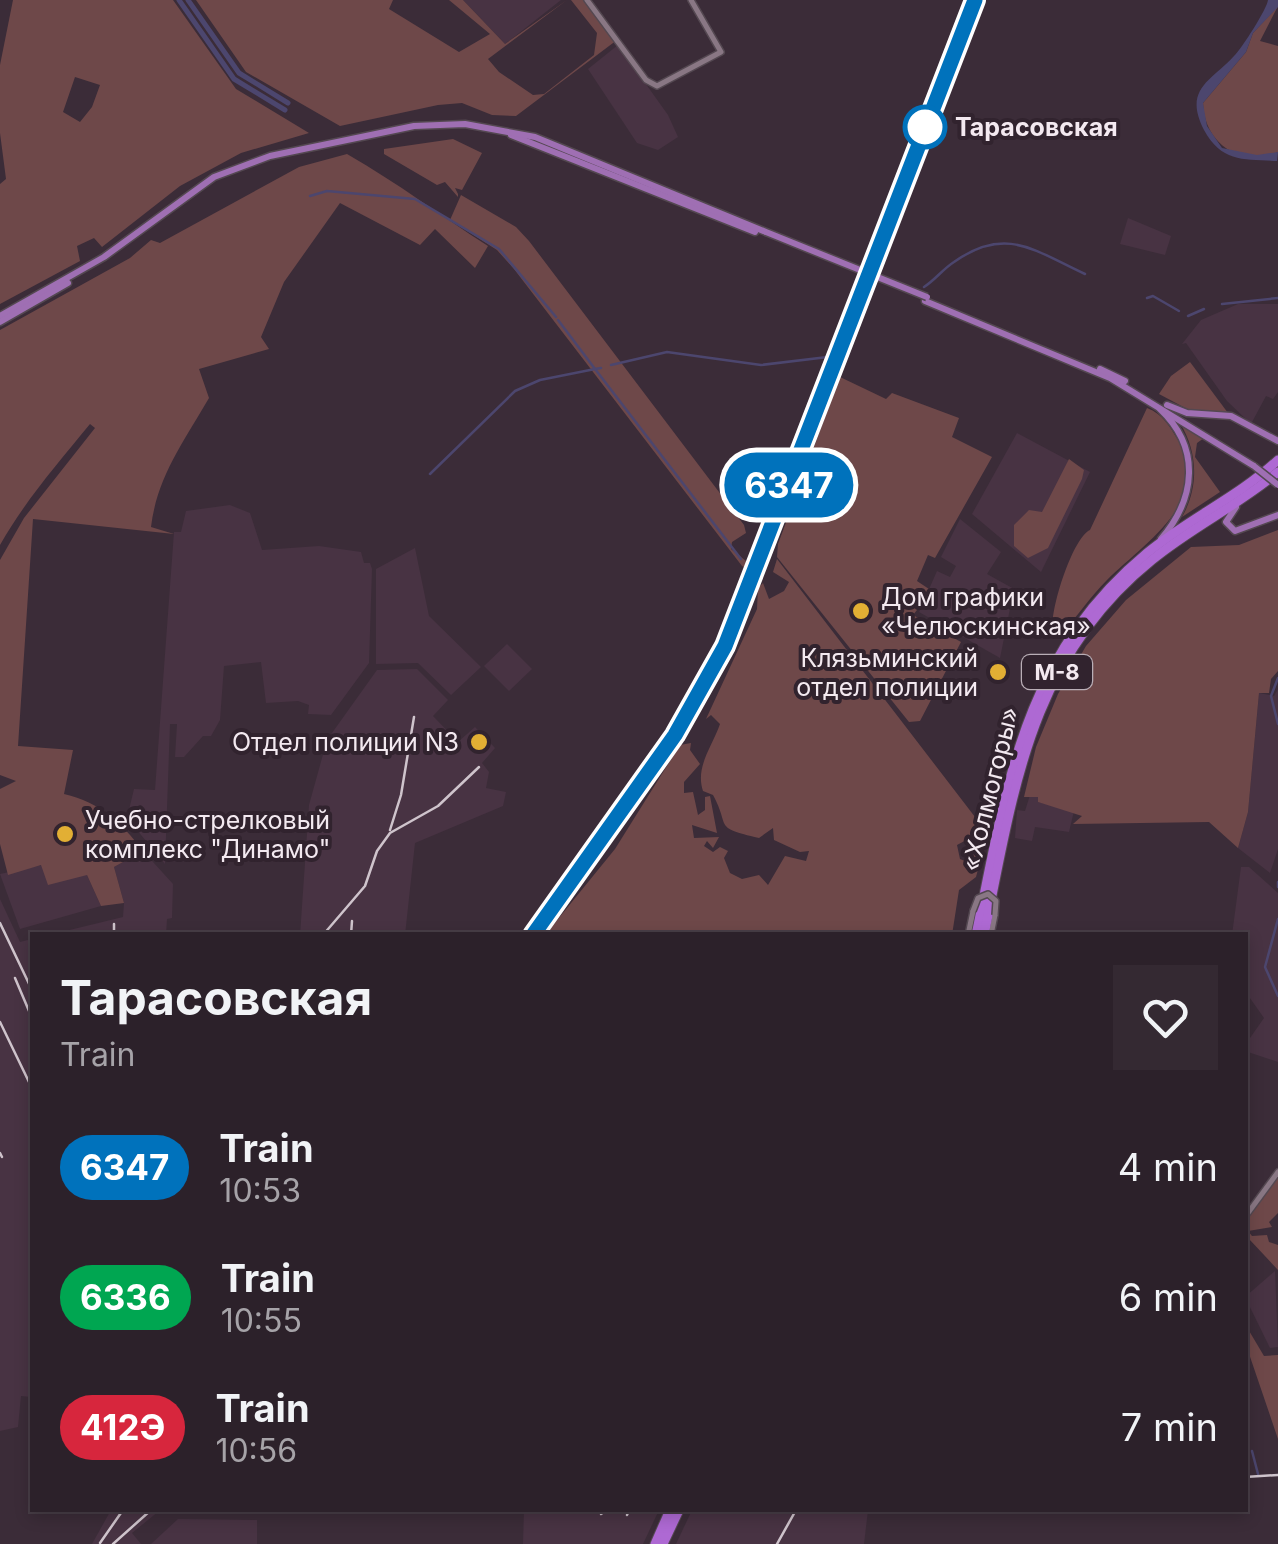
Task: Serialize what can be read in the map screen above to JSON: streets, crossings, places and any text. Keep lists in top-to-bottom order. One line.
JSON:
{"streets":{"highway":["М-8","«Холмогоры»"]},"places":["Тарасовская","Дом графики «Челюскинская»","Клязьминский отдел полиции","Отдел полиции N3","Учебно-стрелковый комплекс \"Динамо\""],"page":{"on_map":"6347","heading":["Тарасовская","Train"],"list":[{"mark":"6347","name":"Train","note":"10:53","value":"4 min"},{"mark":"6336","name":"Train","note":"10:55","value":"6 min"},{"mark":"412Э","name":"Train","note":"10:56","value":"7 min"}]}}
